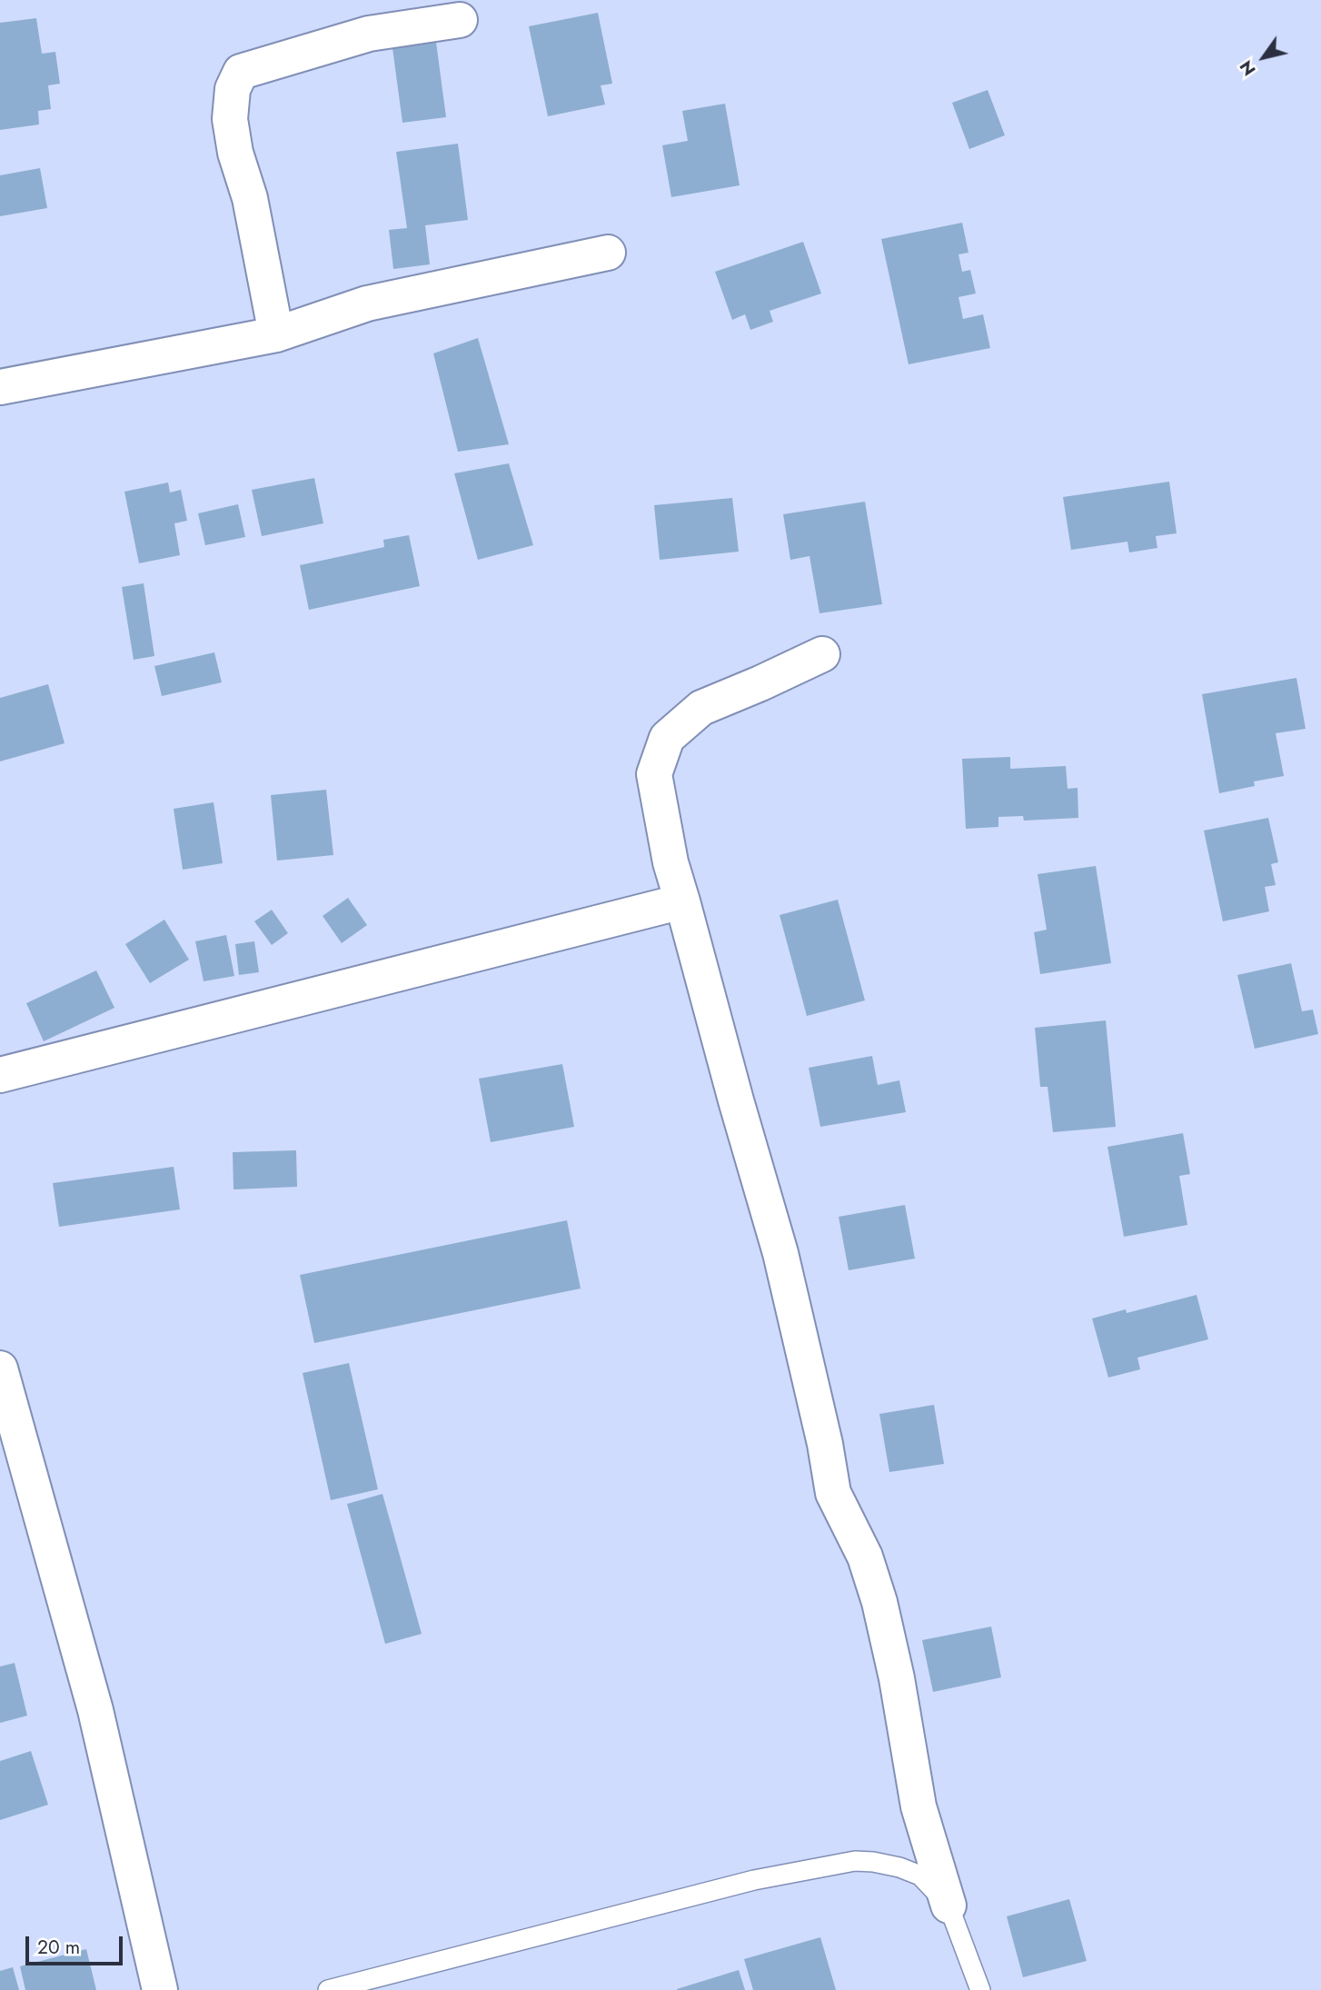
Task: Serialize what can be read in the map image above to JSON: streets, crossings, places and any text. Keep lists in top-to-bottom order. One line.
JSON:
{"scale_bar":"20 m","north":"bottom left"}
